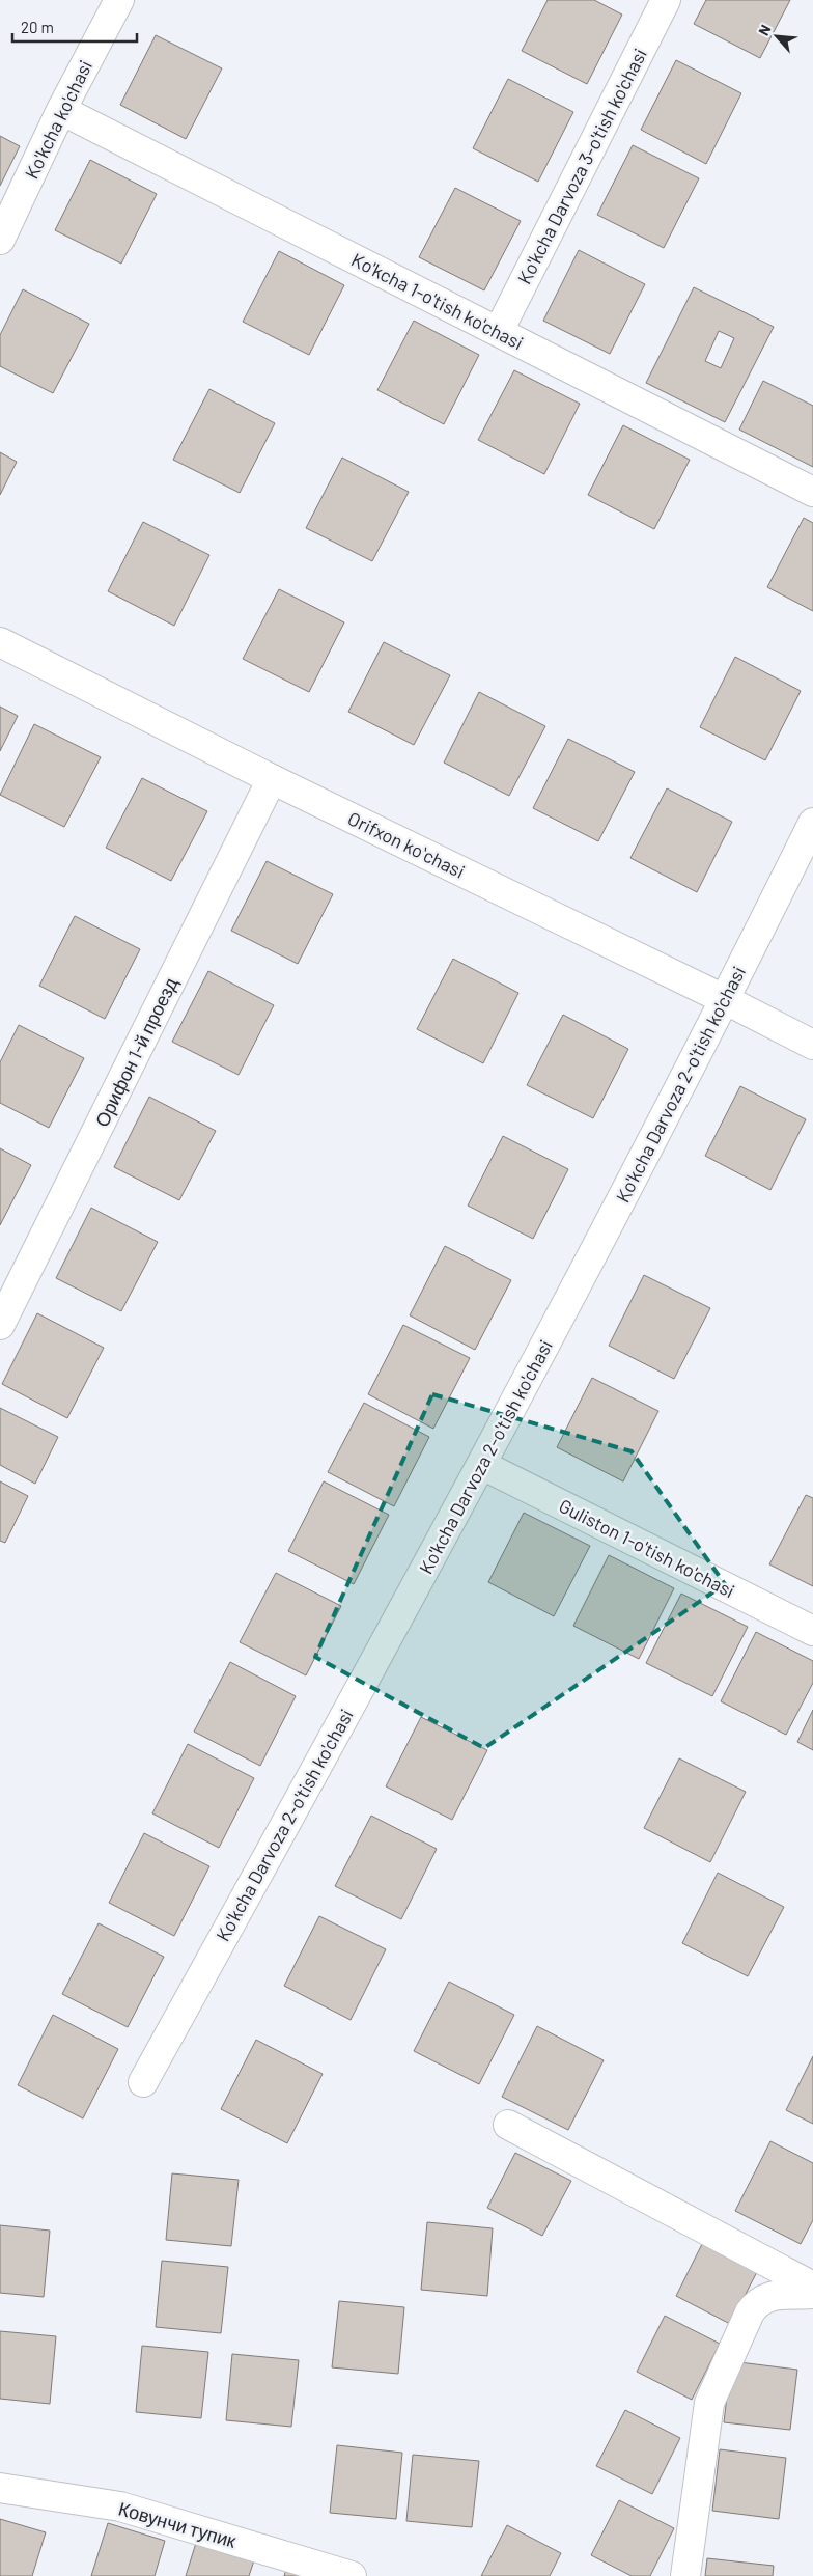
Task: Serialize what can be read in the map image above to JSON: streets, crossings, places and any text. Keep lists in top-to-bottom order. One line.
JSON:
{"streets":{"street":["Ko'kcha ko'chasi","Ko'kcha Darvoza 3-o'tish ko'chasi","Ko'kcha 1-o'tish ko'chasi","Orifxon koʻchasi","Орифон 1-й проезд","Ko'kcha Darvoza 2-o'tish ko'chasi","Guliston 1-o'tish ko'chasi","Ковунчи тупик"]},"crossings":[["Ko'kcha ko'chasi","Ko'kcha 1-o'tish ko'chasi"],["Ko'kcha Darvoza 3-o'tish ko'chasi","Ko'kcha 1-o'tish ko'chasi"],["Orifxon koʻchasi","Орифон 1-й проезд"],["Orifxon koʻchasi","Ko'kcha Darvoza 2-o'tish ko'chasi"],["Ko'kcha Darvoza 2-o'tish ko'chasi","Guliston 1-o'tish ko'chasi"]],"scale_bar":"20 m","north":"top left"}
